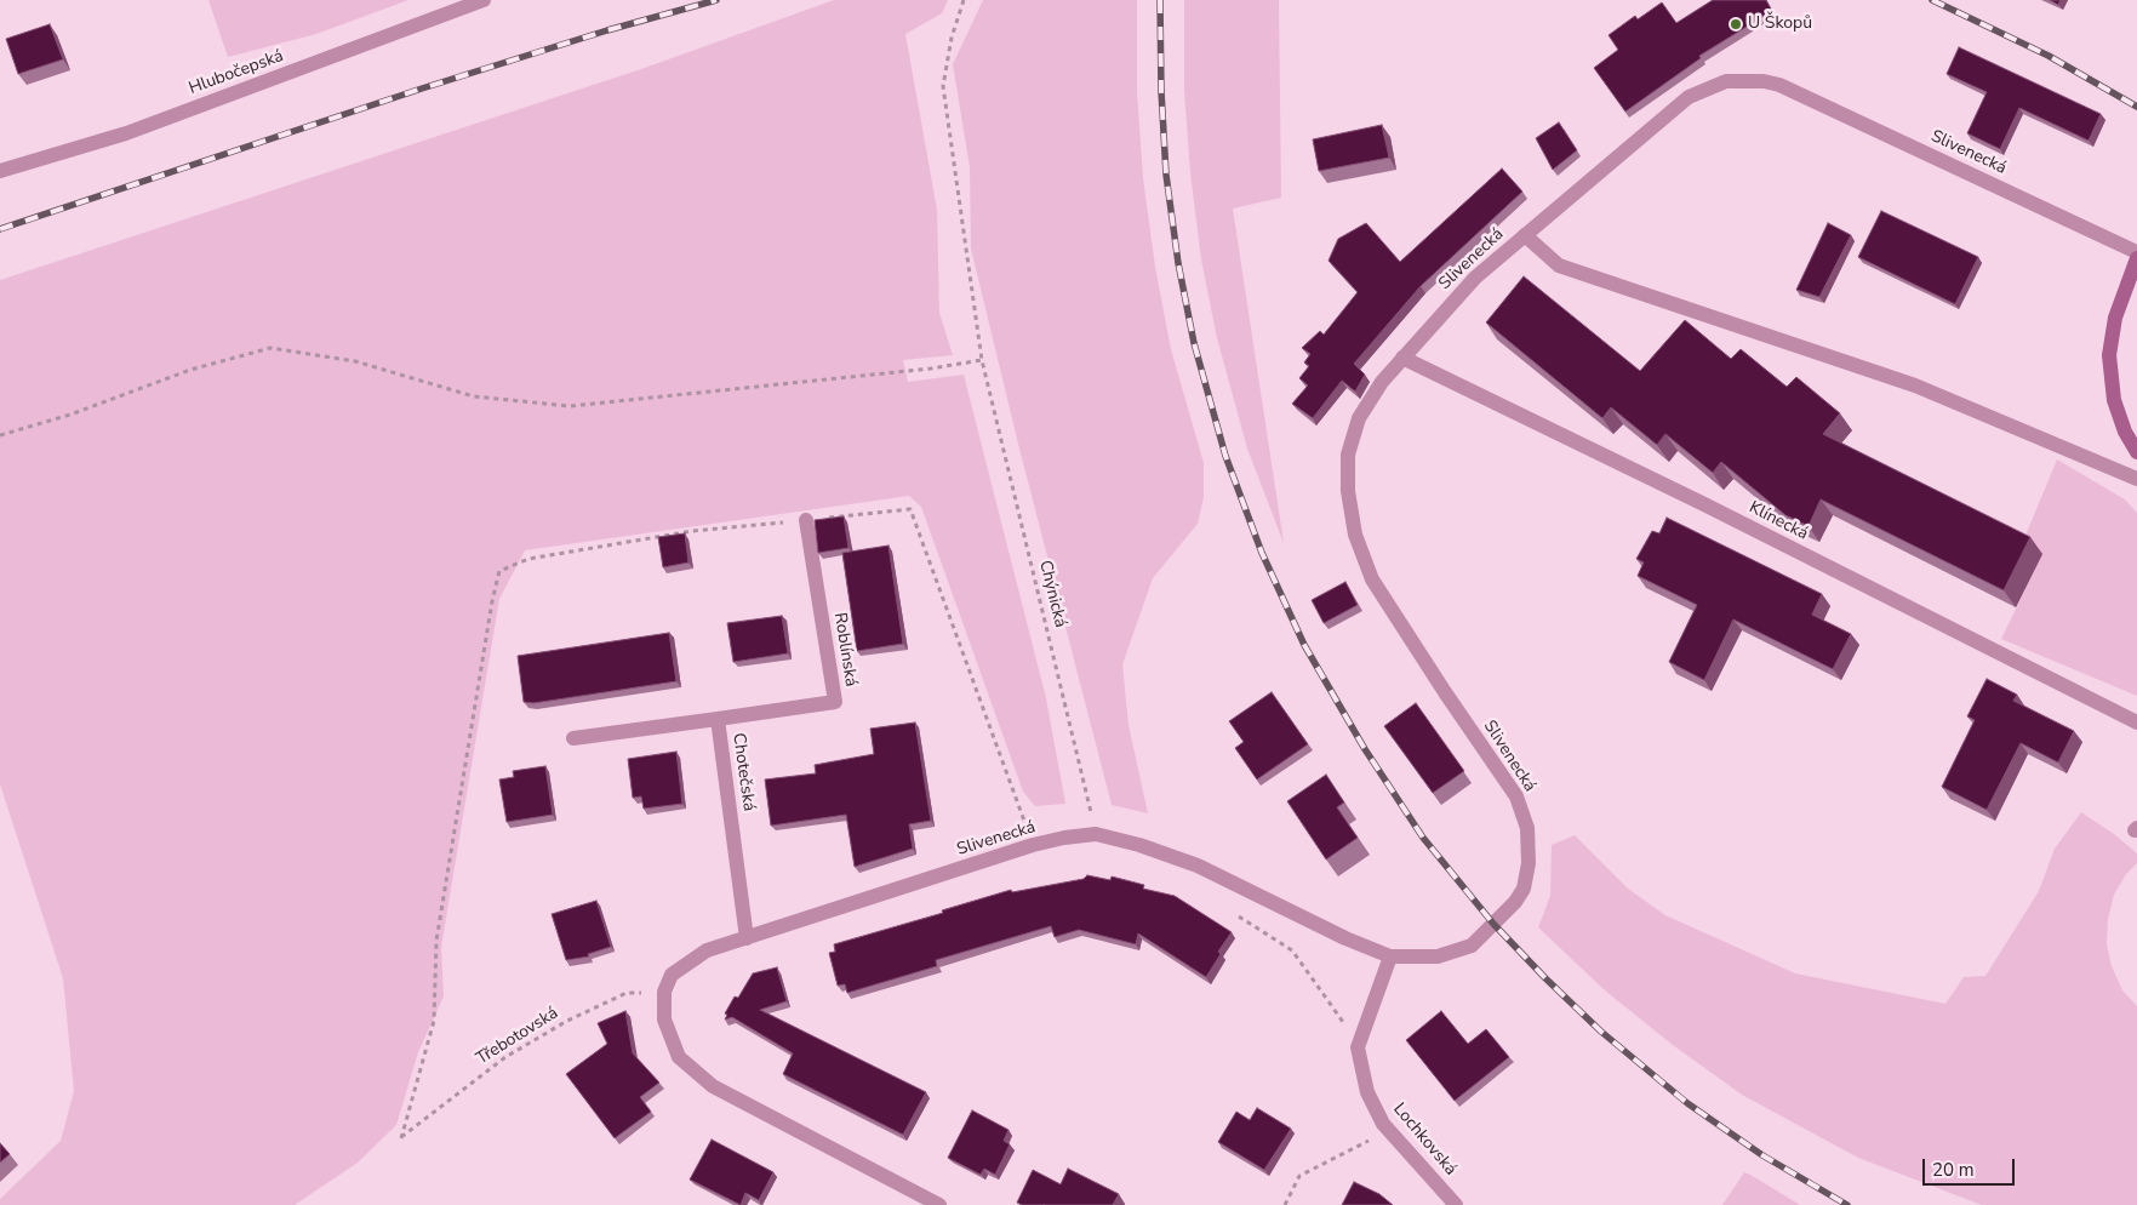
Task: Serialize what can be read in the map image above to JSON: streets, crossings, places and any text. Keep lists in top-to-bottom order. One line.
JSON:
{"streets":{"street":["Hlubočepská","Slivenecká","Klínecká","Roblínská","Chotečská","Lochkovská"],"path":["Chýnická","Třebotovská"]},"crossings":[["Slivenecká","Klínecká"],["Slivenecká","Chýnická"],["Slivenecká","Chotečská"],["Slivenecká","Třebotovská"],["Roblínská","Chotečská"]],"places":["U Škopů"],"scale_bar":"20 m"}
